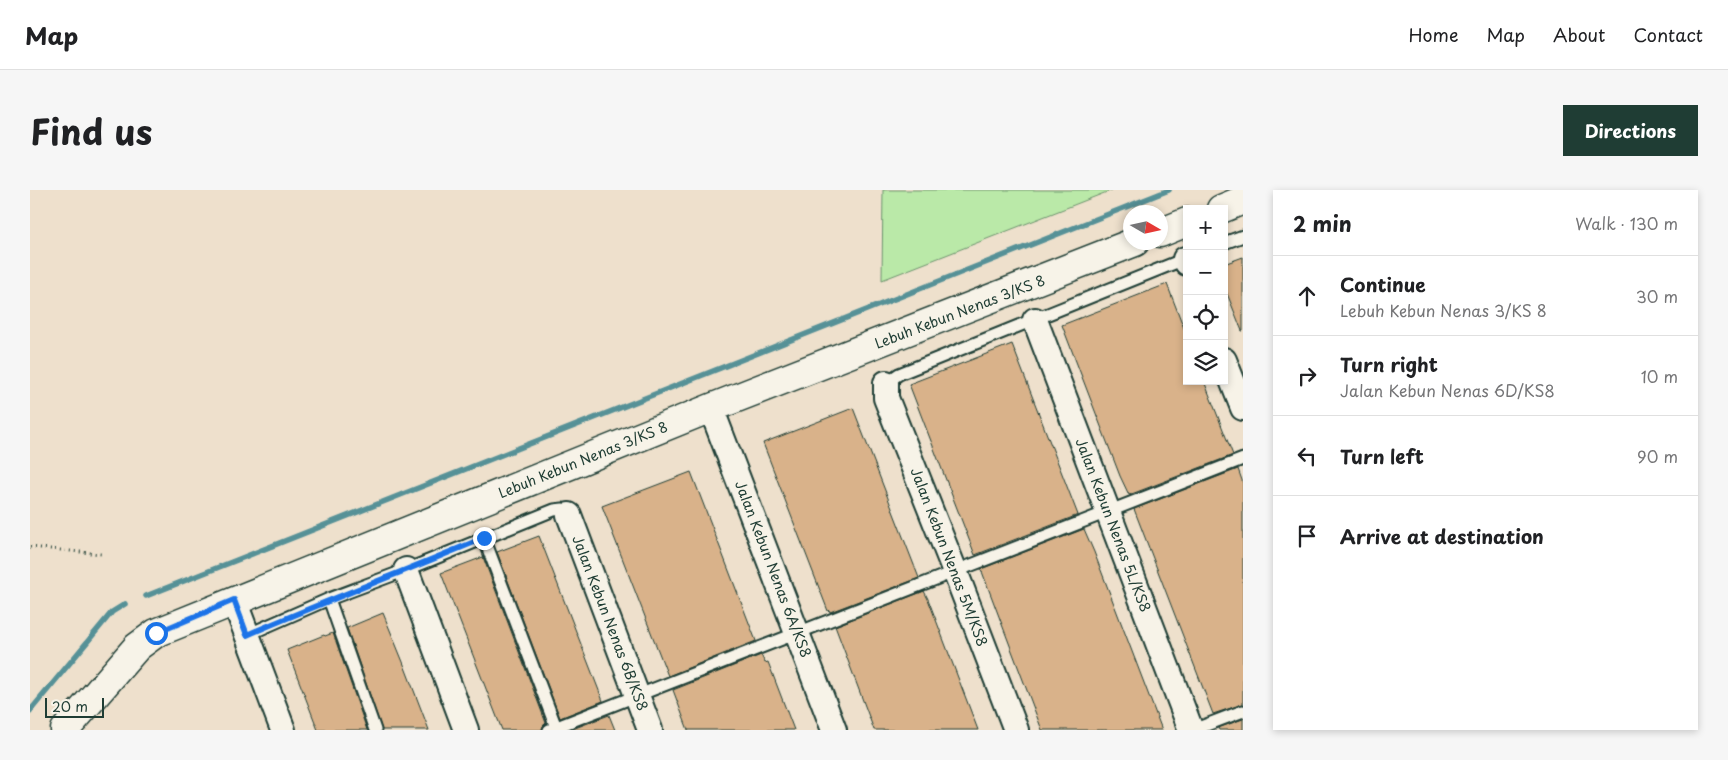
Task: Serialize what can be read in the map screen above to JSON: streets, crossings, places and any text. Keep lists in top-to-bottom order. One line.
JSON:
{"streets":{"street":["Lebuh Kebun Nenas 3/KS 8","Jalan Kebun Nenas 5L/KS8","Jalan Kebun Nenas 5M/KS8","Jalan Kebun Nenas 6A/KS8","Jalan Kebun Nenas 6B/KS8"]},"crossings":[["Lebuh Kebun Nenas 3/KS 8","Jalan Kebun Nenas 6A/KS8"]],"scale_bar":"20 m","north":"right","page":{"header":"Map","nav":["Home","Map","About","Contact"],"title":"Find us","buttons":"Directions","heading":["2 min","Walk · 130 m"],"map_buttons":["+","−"],"list":[["Continue","Lebuh Kebun Nenas 3/KS 8","30 m"],["Turn right","Jalan Kebun Nenas 6D/KS8","10 m"],["Turn left","90 m"],"Arrive at destination"],"scale":"20 m"}}
